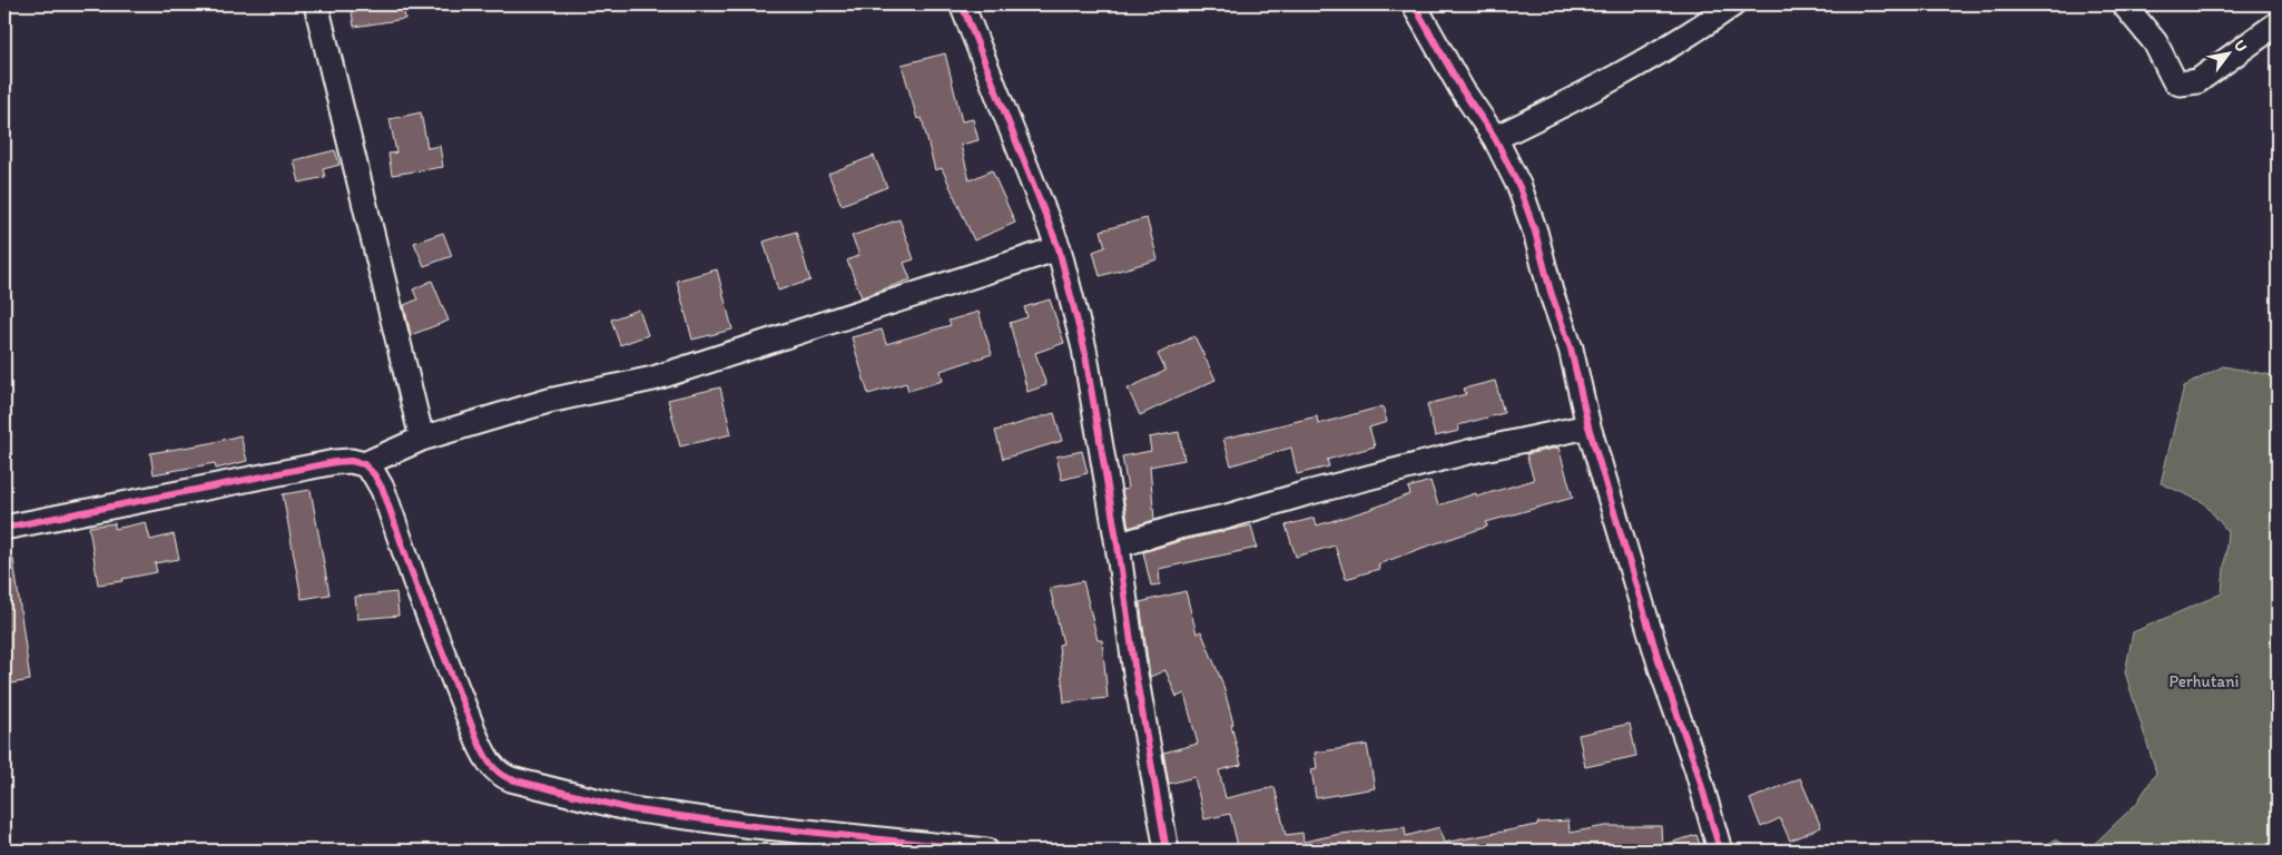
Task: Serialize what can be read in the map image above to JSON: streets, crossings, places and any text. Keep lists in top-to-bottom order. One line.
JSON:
{"parks":["Perhutani"],"north":"top right"}
